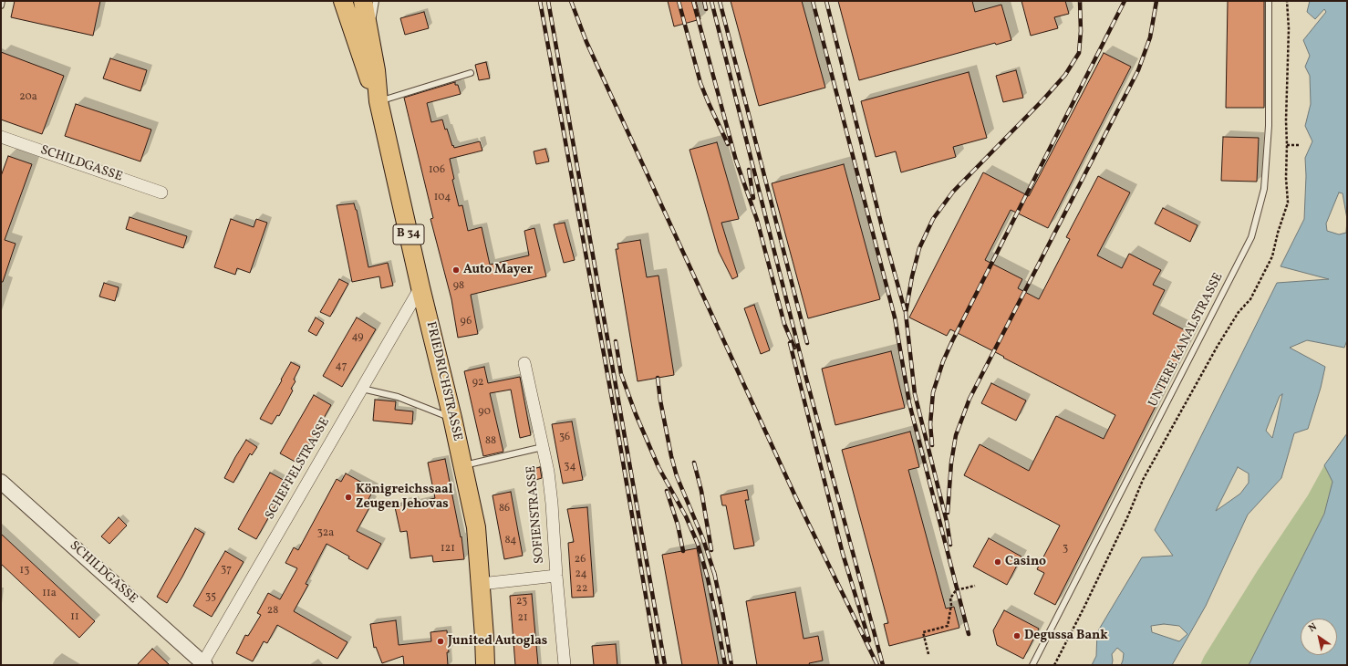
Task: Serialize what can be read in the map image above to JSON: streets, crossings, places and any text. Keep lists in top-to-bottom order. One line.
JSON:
{"streets":{"main road":["B 34","FRIEDRICHSTRASSE"],"street":["SCHILDGASSE","SCHEFFELSTRASSE","SOFIENSTRASSE"],"lane":["UNTERE KANALSTRASSE"]},"crossings":[["SCHILDGASSE","SCHEFFELSTRASSE"],["FRIEDRICHSTRASSE","SCHEFFELSTRASSE"]],"places":["Auto Mayer","Königreichssaal Zeugen Jehovas","Casino","Degussa Bank","Junited Autoglas"],"house_numbers":["20a","106","104","98","96","49","47","92","90","36","88","34","86","32a","84","121","3","26","37","13","24","22","11a","35","23","28","11","21"],"north":"top left"}
